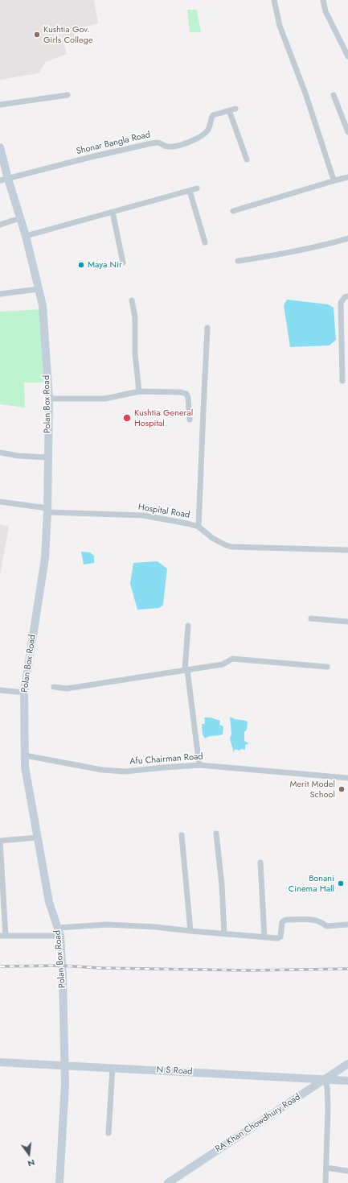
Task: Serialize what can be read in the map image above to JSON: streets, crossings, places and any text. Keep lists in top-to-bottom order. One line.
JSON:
{"streets":{"main road":["Polan Box Road","N S Road","RA Khan Chowdhury Road"],"street":["Shonar Bangla Road","Hospital Road","Afu Chairman Road"]},"crossings":[["Shonar Bangla Road","Polan Box Road"],["Polan Box Road","Hospital Road"],["Polan Box Road","Afu Chairman Road"],["Polan Box Road","N S Road"],["N S Road","RA Khan Chowdhury Road"]],"places":["Kushtia Gov. Girls College","Maya Nir","Kushtia General Hospital","Merit Model School","Bonani Cinema Hall"],"north":"bottom"}
